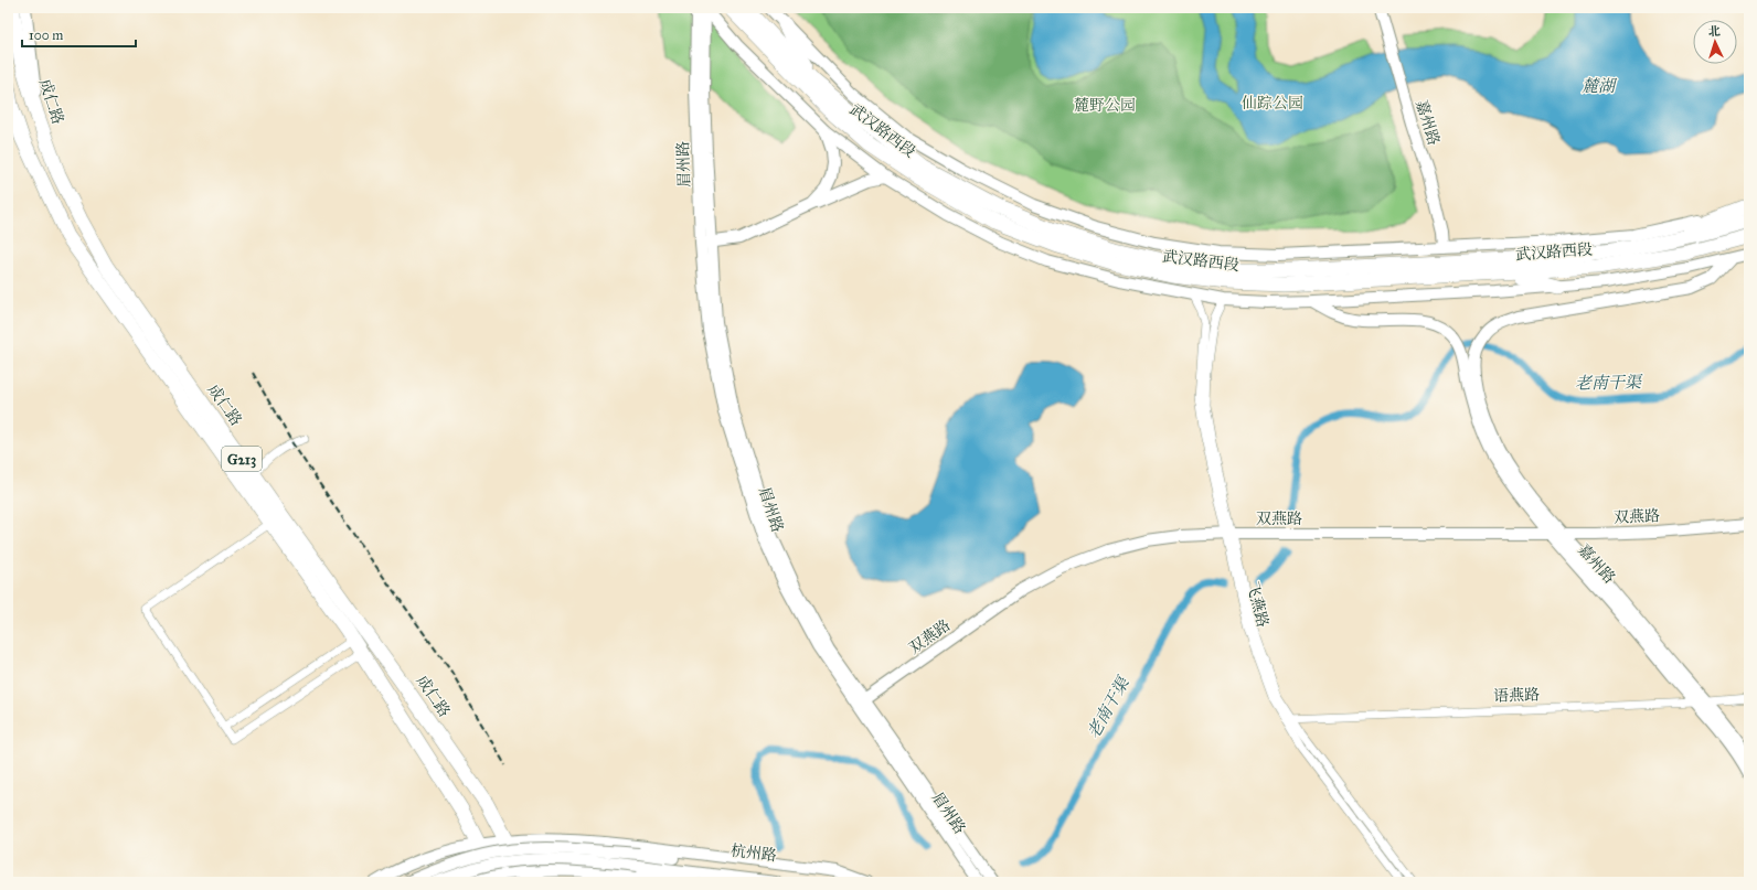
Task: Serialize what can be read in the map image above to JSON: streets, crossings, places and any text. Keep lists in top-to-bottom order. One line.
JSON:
{"streets":{"highway":["成仁路","武汉路西段","G213"],"main road":["嘉州路","眉州路","双燕路","杭州路"],"street":["飞燕路","语燕路"]},"crossings":[["嘉州路","双燕路"],["嘉州路","语燕路"],["眉州路","双燕路"],["双燕路","飞燕路"],["飞燕路","语燕路"]],"water":["麓湖","老南干渠"],"parks":["仙踪公园","麓野公园"],"scale_bar":"100 m","north":"top"}
